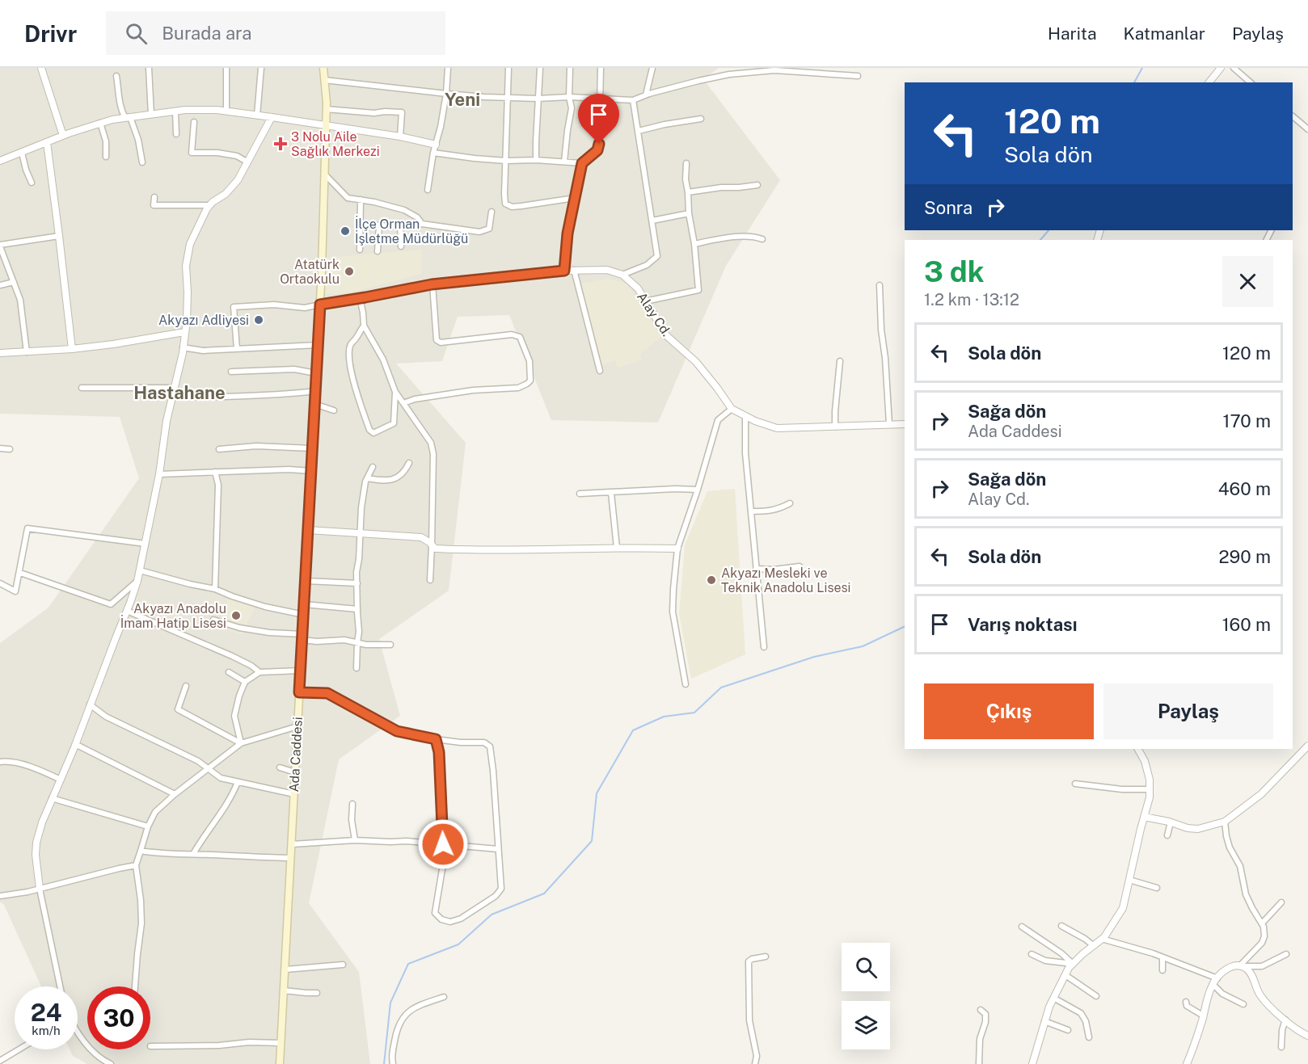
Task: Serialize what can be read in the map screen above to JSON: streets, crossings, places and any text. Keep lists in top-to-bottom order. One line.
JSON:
{"streets":{"main road":["Ada Caddesi"],"street":["Alay Cd."]},"districts":["Yeni","Hastahane"],"places":{"health":["3 Nolu Aile Sağlık Merkezi"],"other":["İlçe Orman İşletme Müdürlüğü","Atatürk Ortaokulu","Akyazı Adliyesi","Akyazı Mesleki ve Teknik Anadolu Lisesi","Akyazı Anadolu İmam Hatip Lisesi"]},"page":{"header":"Drivr","search":"Burada ara","nav":["Harita","Katmanlar","Paylaş"],"turn":["120 m","Sola dön"],"then":"Sonra","heading":["3 dk","1.2 km · 13:12"],"list":[{"name":"Sola dön","value":"120 m"},{"name":"Sağa dön","note":"Ada Caddesi","value":"170 m"},{"name":"Sağa dön","note":"Alay Cd.","value":"460 m"},{"name":"Sola dön","value":"290 m"},{"name":"Varış noktası","value":"160 m"}],"buttons":["Çıkış","Paylaş"],"speed":"24 km/h","limit":"30"}}
